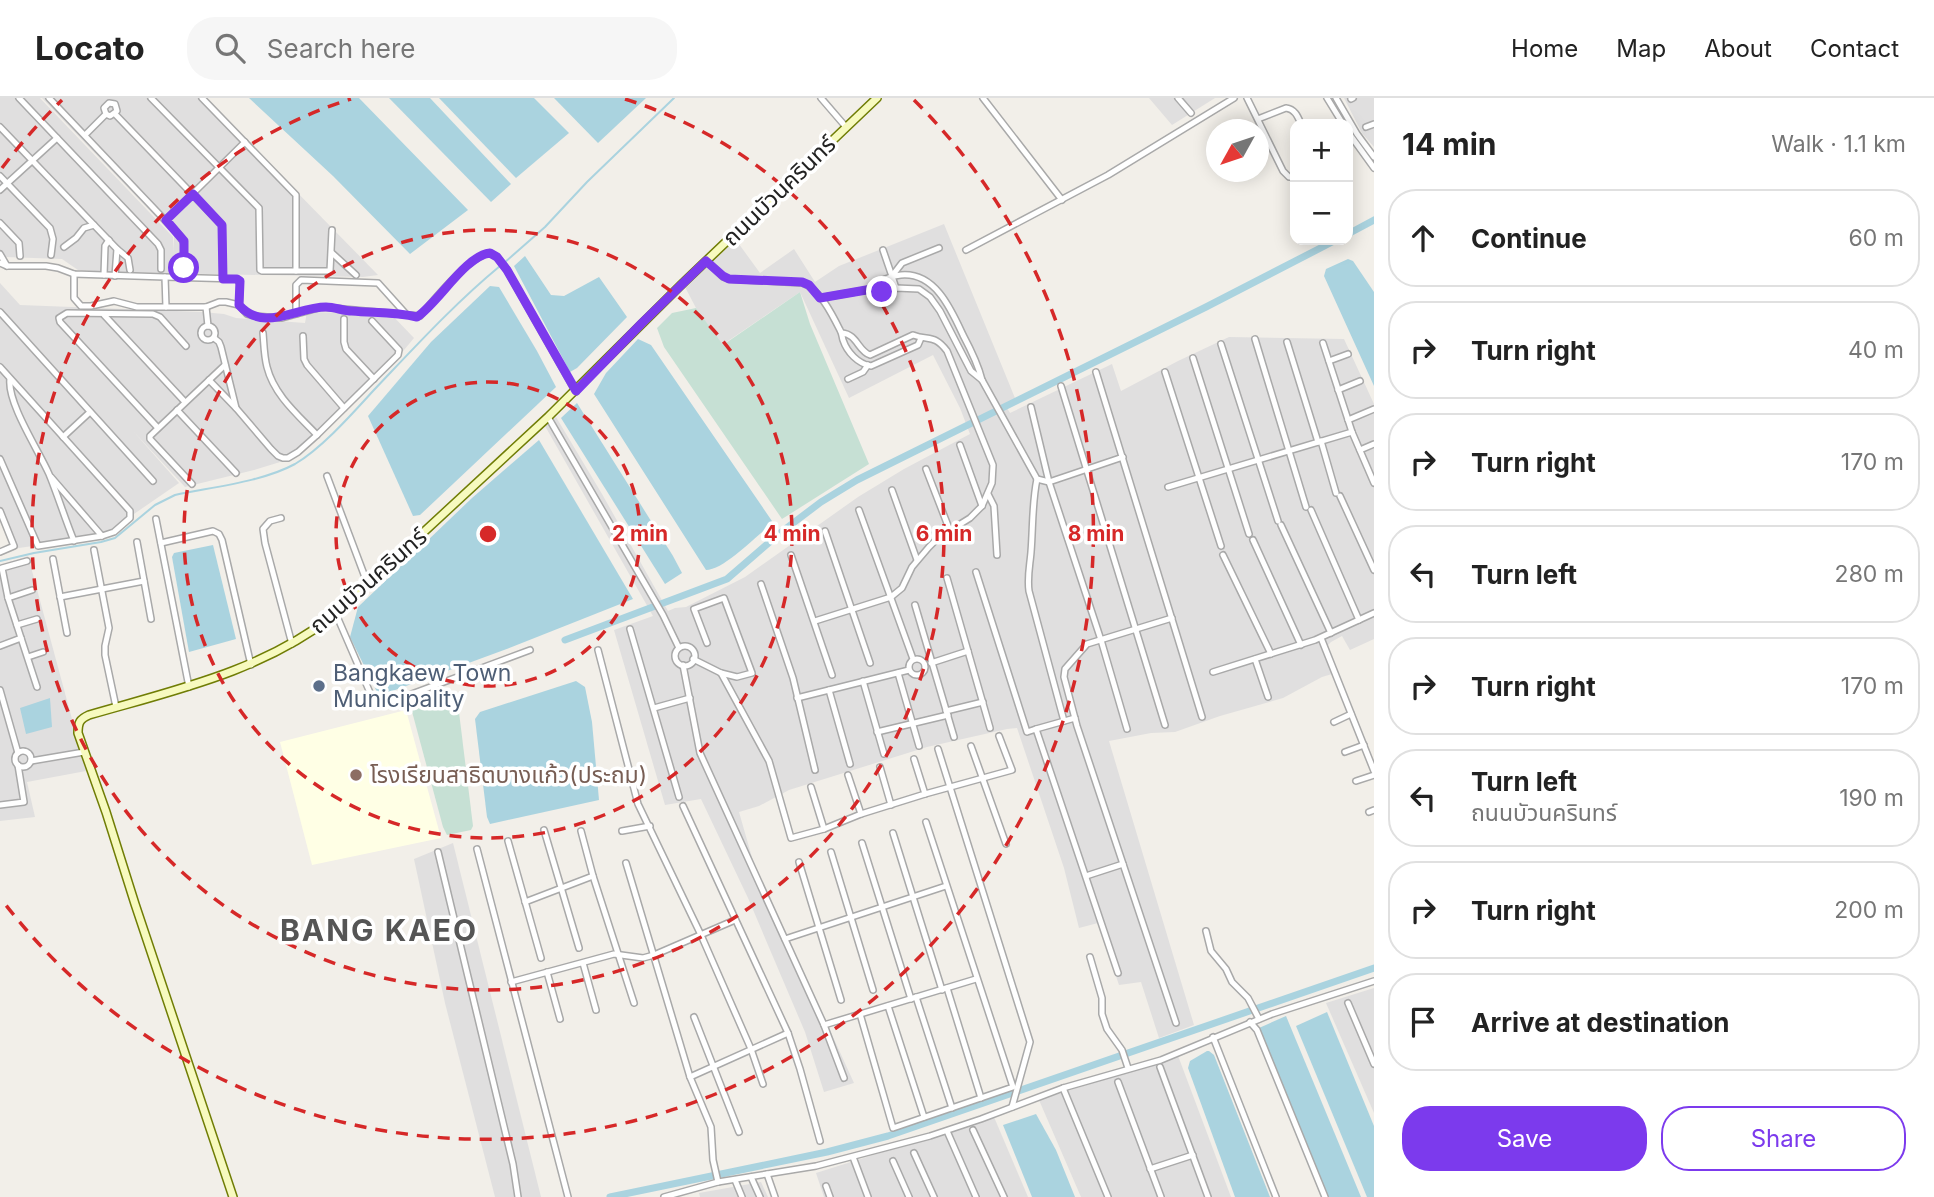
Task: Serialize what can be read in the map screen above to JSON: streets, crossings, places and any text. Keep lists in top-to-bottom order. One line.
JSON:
{"streets":{"street":["ถนนบัวนครินทร์"]},"districts":["BANG KAEO"],"places":["Bangkaew Town Municipality","โรงเรียนสาธิตบางแก้ว(ประถม)"],"north":"bottom left","page":{"header":"Locato","search":"Search here","nav":["Home","Map","About","Contact"],"heading":["14 min","Walk · 1.1 km"],"map_buttons":["+","−"],"list":[["Continue","60 m"],["Turn right","40 m"],["Turn right","170 m"],["Turn left","280 m"],["Turn right","170 m"],["Turn left","ถนนบัวนครินทร์","190 m"],["Turn right","200 m"],"Arrive at destination"],"buttons":["Save","Share"]},"rings":["2 min","4 min","6 min","8 min"]}
